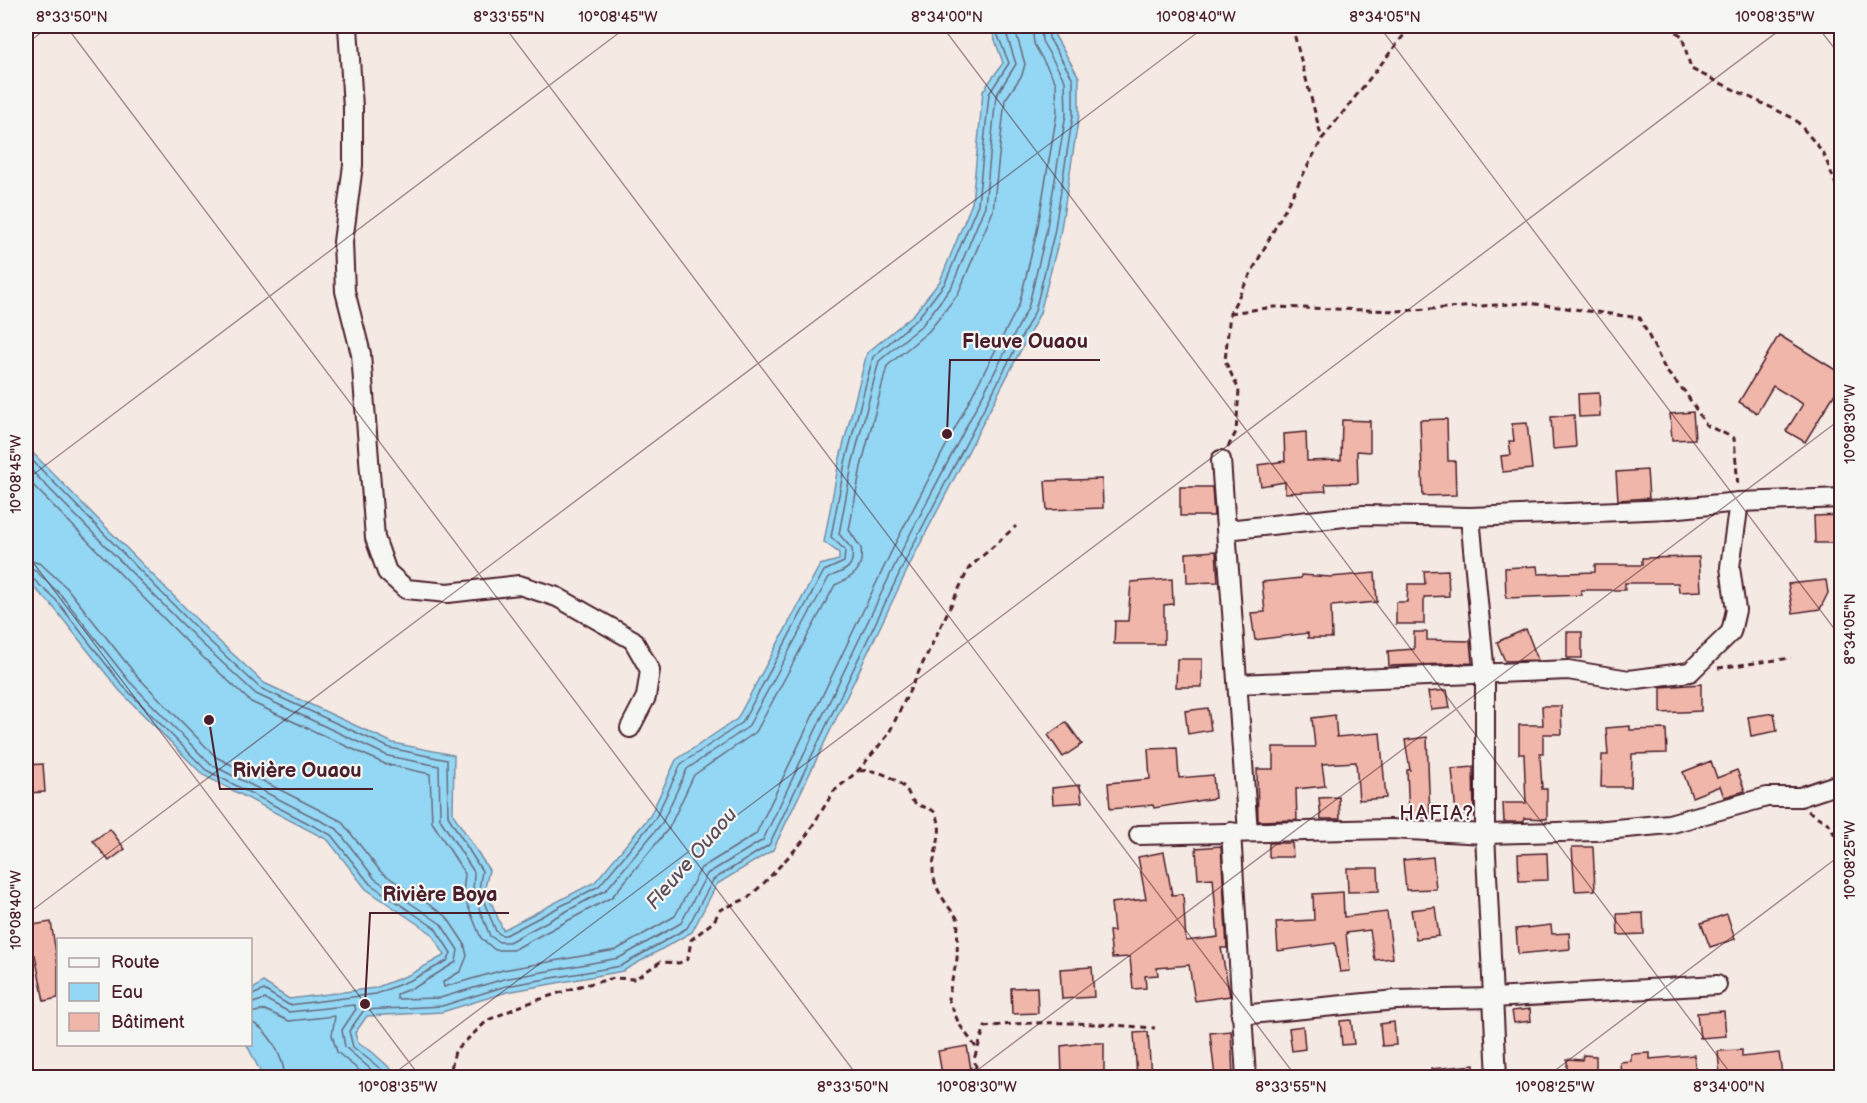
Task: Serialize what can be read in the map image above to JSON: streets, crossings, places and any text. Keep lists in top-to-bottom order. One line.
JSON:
{"districts":["HAFIA?"],"water":["Fleuve Ouaou"],"places":["Fleuve Ouaou","Rivière Ouaou","Rivière Boya"],"legend":["Route","Eau","Bâtiment"],"coordinates":["8°33'50\"N","8°33'55\"N","10°08'45\"W","8°34'00\"N","10°08'40\"W","8°34'05\"N","10°08'35\"W","10°08'30\"W","10°08'25\"W"]}
